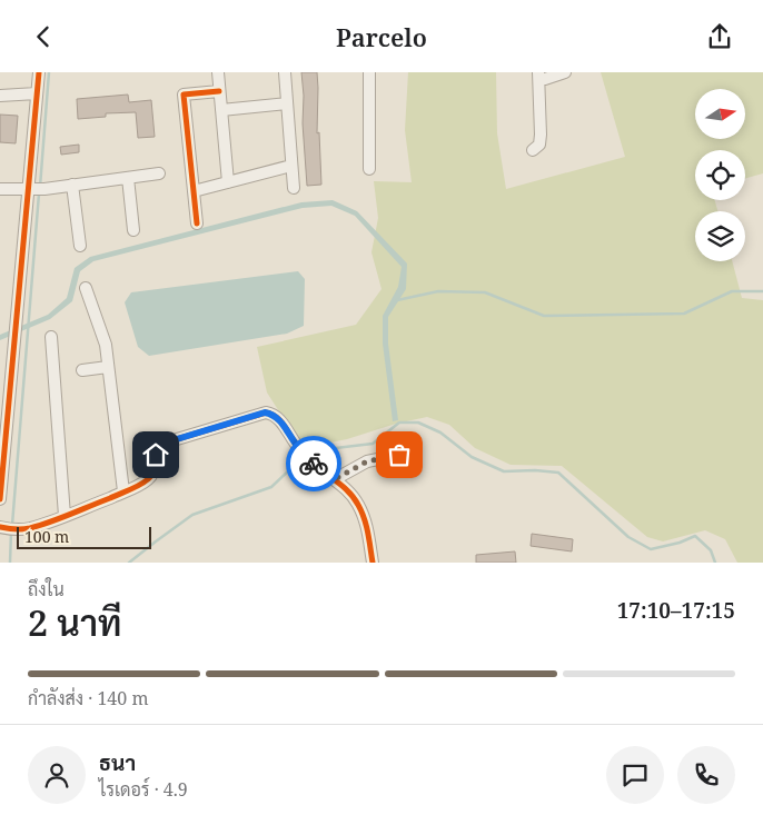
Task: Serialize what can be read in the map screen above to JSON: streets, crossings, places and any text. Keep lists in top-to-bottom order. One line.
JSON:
{"scale_bar":"100 m","north":"right","page":{"header":"Parcelo","scale":"100 m","heading":["2 นาที","ถึงใน","17:10–17:15"],"panel":["ธนา","ไรเดอร์ · 4.9"],"bar":"กำลังส่ง · 140 m"}}
